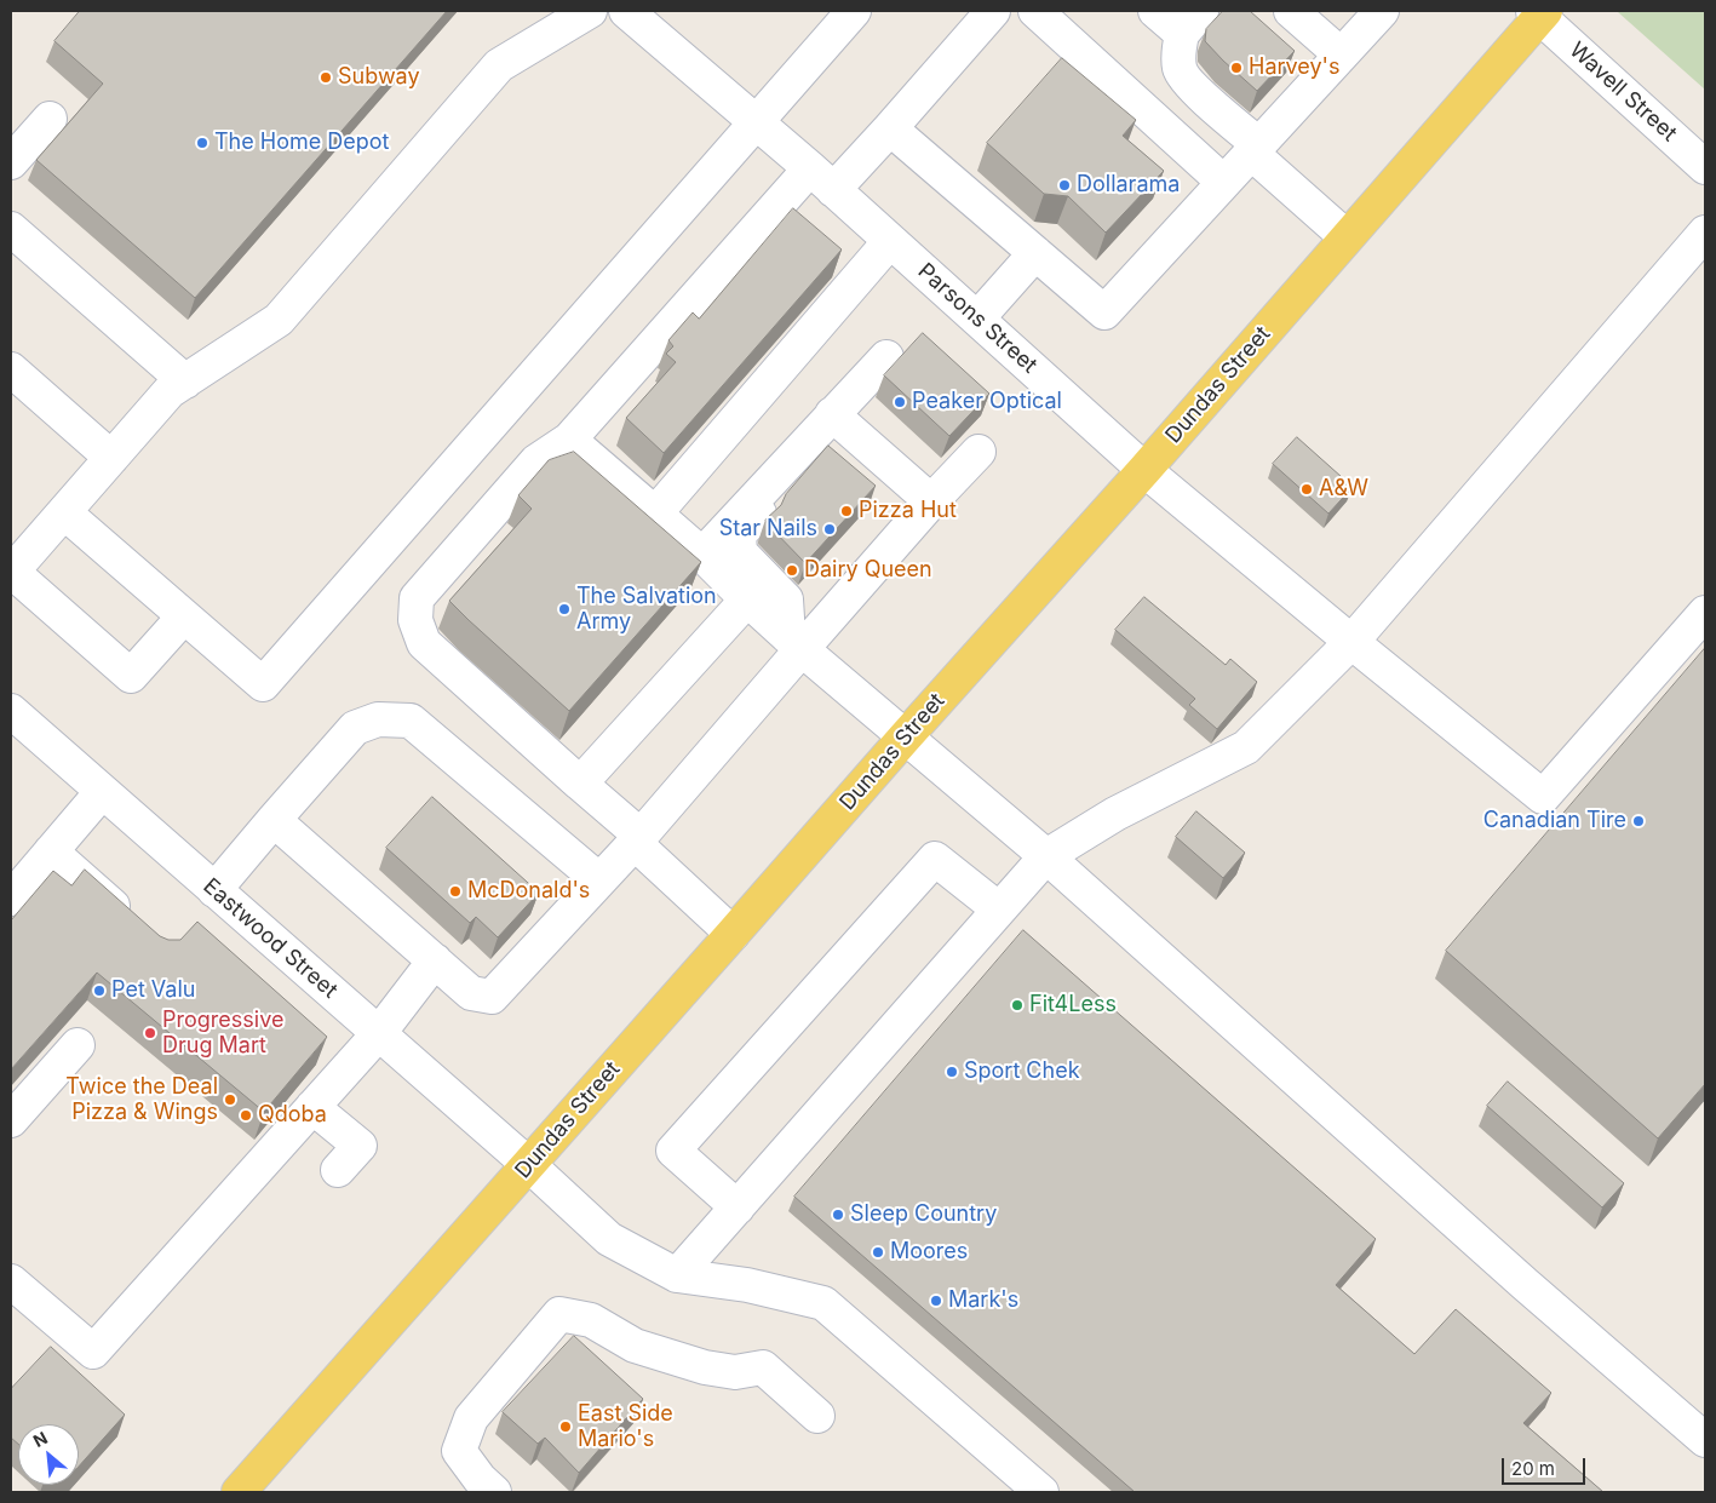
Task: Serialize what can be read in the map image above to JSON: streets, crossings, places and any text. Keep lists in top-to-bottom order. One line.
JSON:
{"streets":{"main road":["Dundas Street"],"street":["Wavell Street","Parsons Street","Eastwood Street"]},"crossings":[["Wavell Street","Dundas Street"],["Parsons Street","Dundas Street"],["Dundas Street","Eastwood Street"]],"places":["Harvey's","Subway","The Home Depot","Dollarama","Peaker Optical","A&W","Pizza Hut","Star Nails","Dairy Queen","The Salvation Army","Canadian Tire","McDonald's","Pet Valu","Fit4Less","Progressive Drug Mart","Sport Chek","Twice the Deal Pizza & Wings","Qdoba","Sleep Country","Moores","Mark's","East Side Mario's"],"scale_bar":"20 m","north":"top left"}
